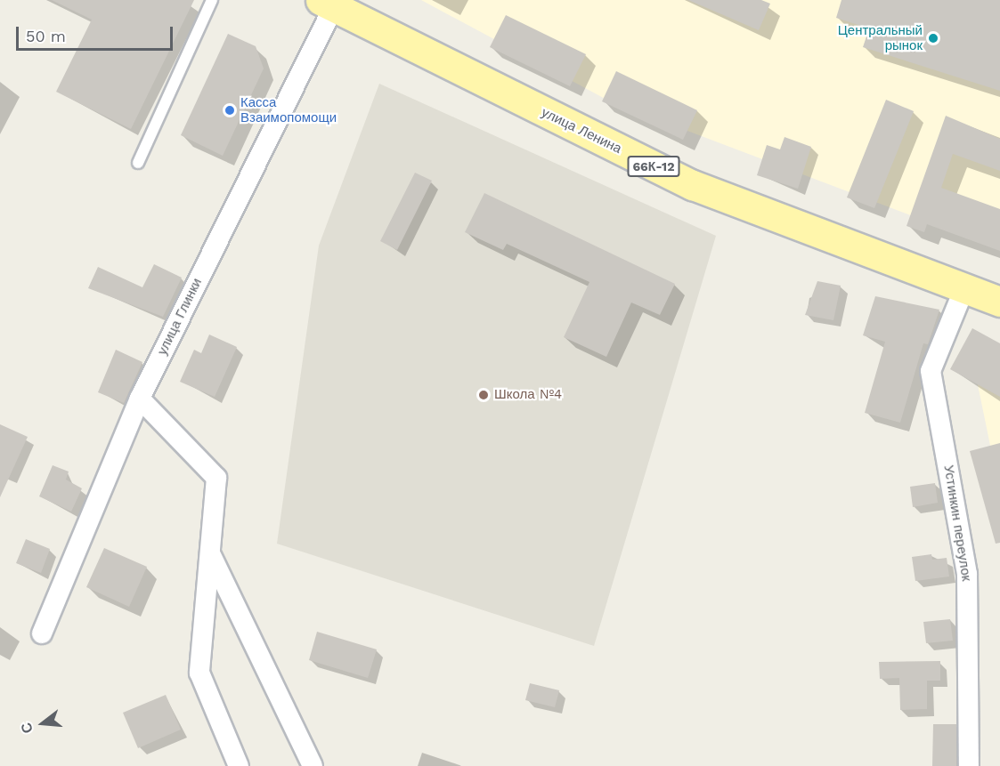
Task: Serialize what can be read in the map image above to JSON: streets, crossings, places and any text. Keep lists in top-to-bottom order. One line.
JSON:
{"streets":{"main road":["улица Ленина","66К-12"],"street":["улица Глинки","Устинкин переулок"]},"crossings":[["улица Ленина","улица Глинки"],["улица Ленина","Устинкин переулок"]],"places":["Центральный рынок","Касса Взаимопомощи","Школа №4"],"scale_bar":"50 m","north":"left"}
